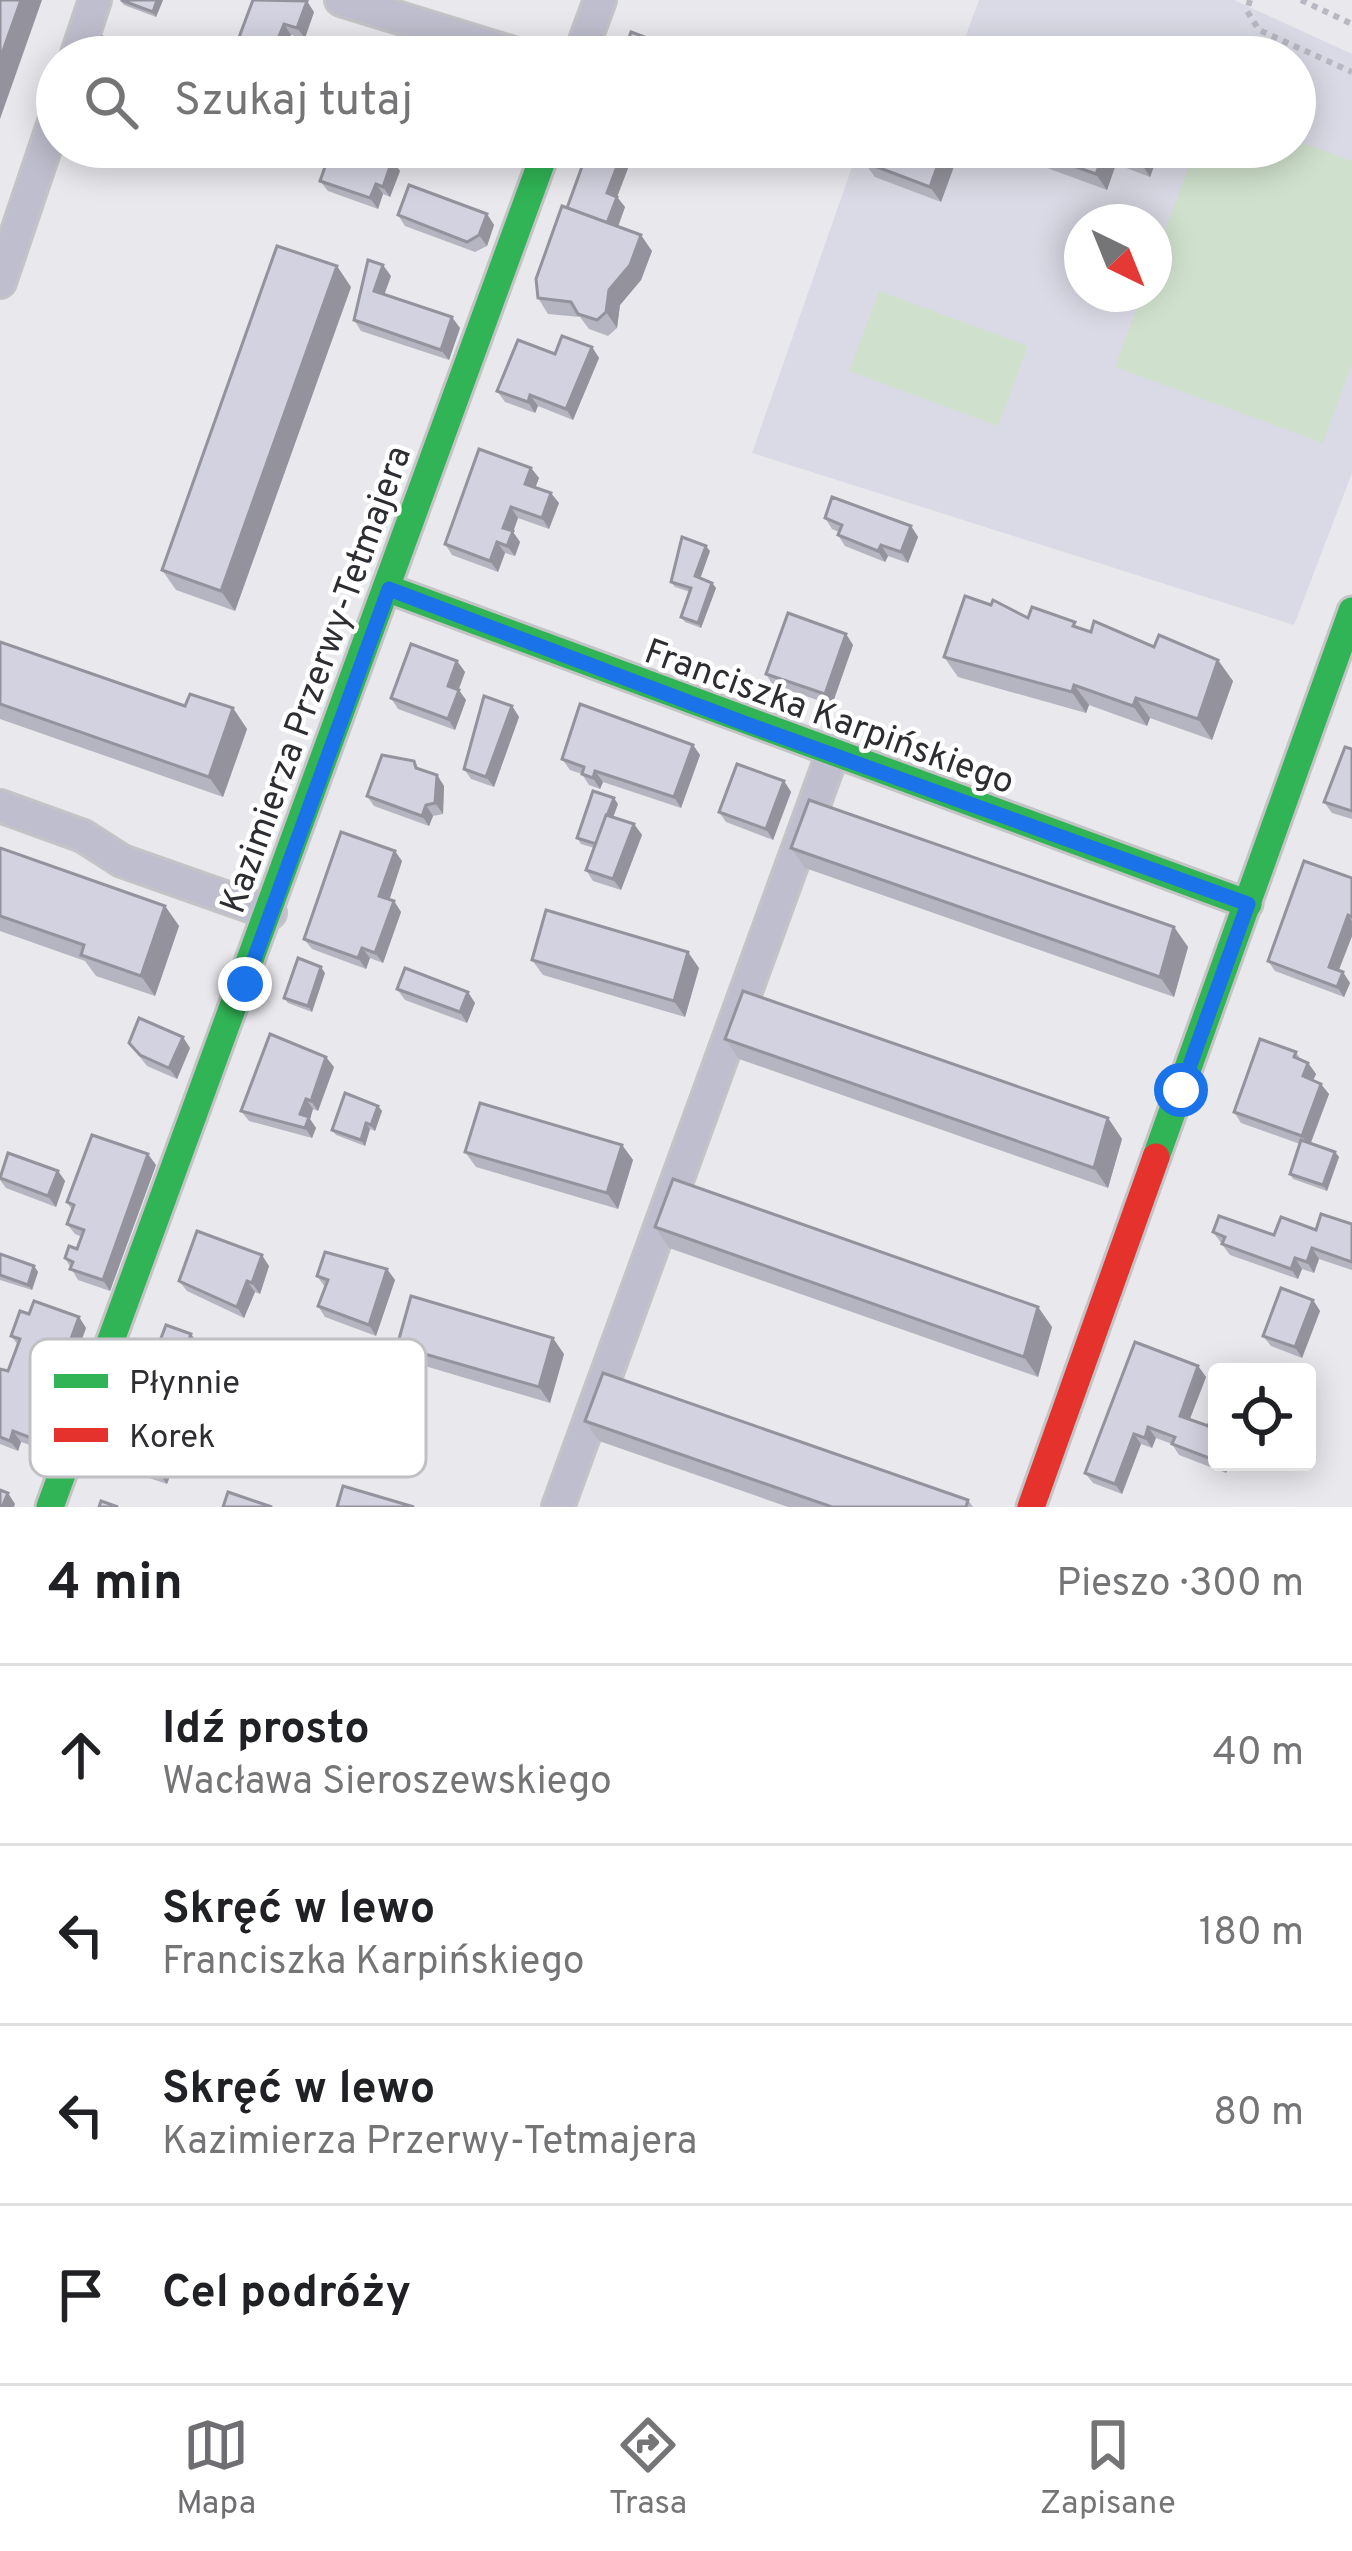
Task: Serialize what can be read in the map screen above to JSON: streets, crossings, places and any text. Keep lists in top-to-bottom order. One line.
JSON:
{"streets":{"street":["Kazimierza Przerwy-Tetmajera","Franciszka Karpińskiego"]},"crossings":[["Kazimierza Przerwy-Tetmajera","Franciszka Karpińskiego"]],"legend":["Płynnie","Korek"],"north":"bottom right","page":{"search":"Szukaj tutaj","heading":["4 min","Pieszo · 300 m"],"list":[["Idź prosto","Wacława Sieroszewskiego","40 m"],["Skręć w lewo","Franciszka Karpińskiego","180 m"],["Skręć w lewo","Kazimierza Przerwy-Tetmajera","80 m"],"Cel podróży"],"nav":["Mapa","Trasa","Zapisane"]}}
